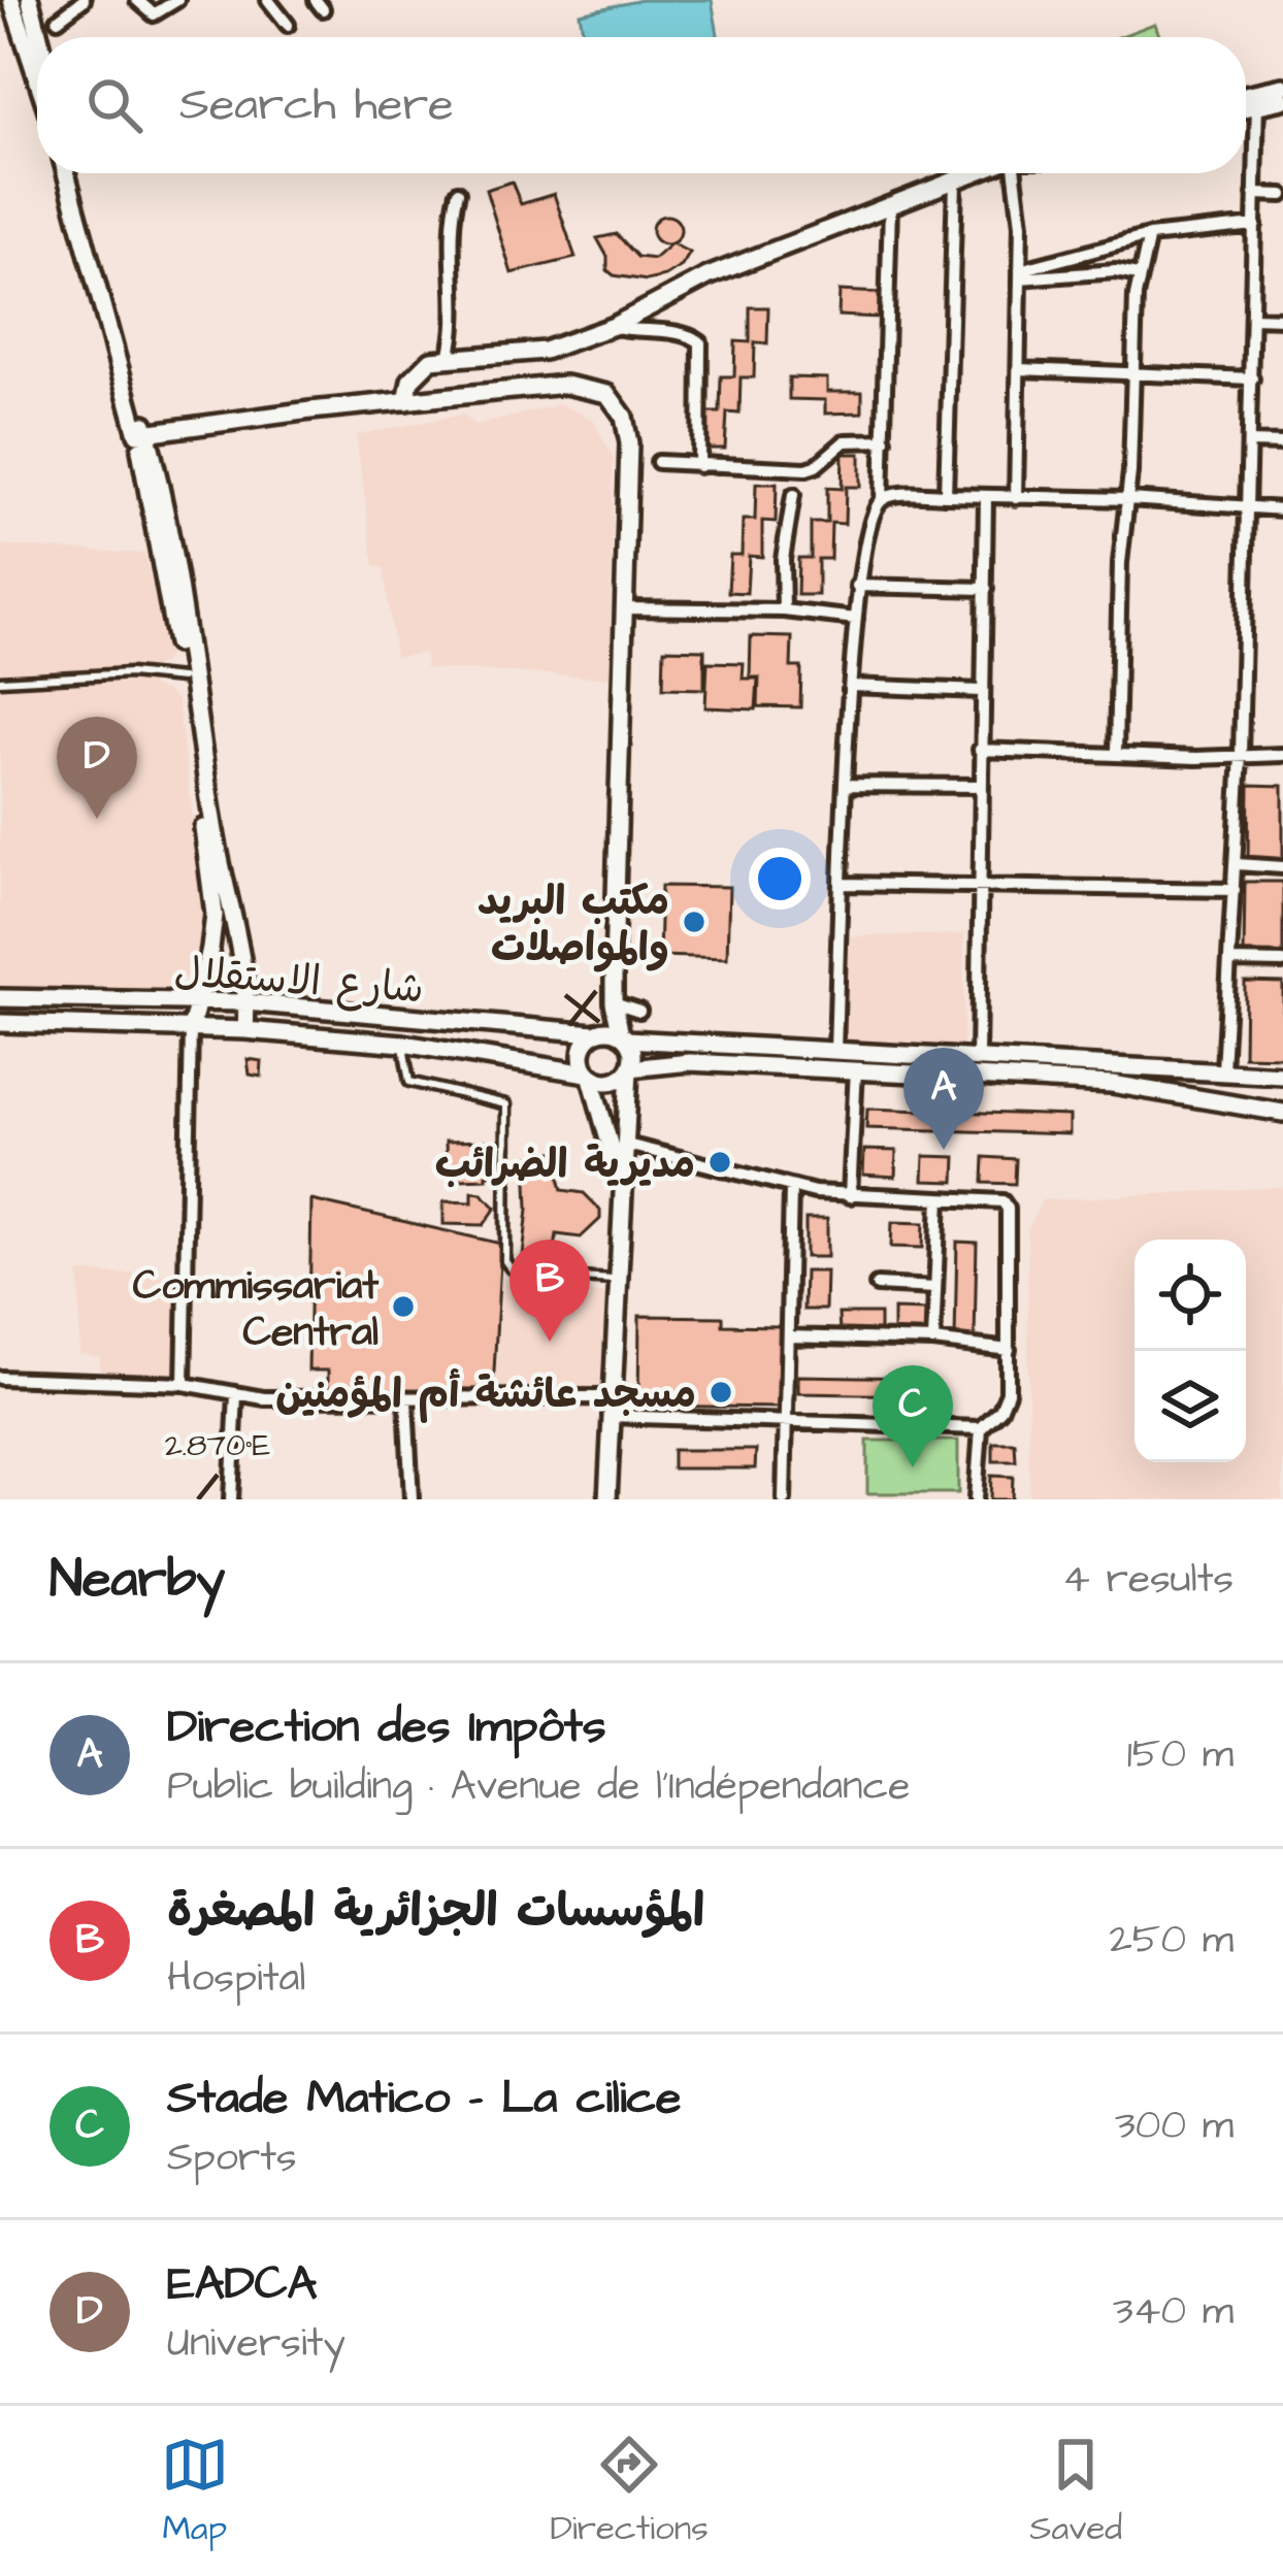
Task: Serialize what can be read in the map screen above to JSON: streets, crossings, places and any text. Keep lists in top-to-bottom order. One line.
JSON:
{"streets":{"street":["شارع الاستقلال"]},"places":["مكتب البريد والمواصلات","مديرية الضرائب","Commissariat Central","مسجد عائشة أم المؤمنين"],"page":{"search":"Search here","pins":["D","A","B","C"],"heading":["Nearby","4 results"],"list":[{"mark":"A","name":"Direction des Impôts","note":"Public building · Avenue de l'Indépendance","value":"150 m"},{"mark":"B","name":"المؤسسات الجزائرية المصغرة","note":"Hospital","value":"250 m"},{"mark":"C","name":"Stade Matico - La cilice","note":"Sports","value":"300 m"},{"mark":"D","name":"EADCA","note":"University","value":"340 m"}],"nav":["Map","Directions","Saved"]},"coordinates":["2.870°E"]}
